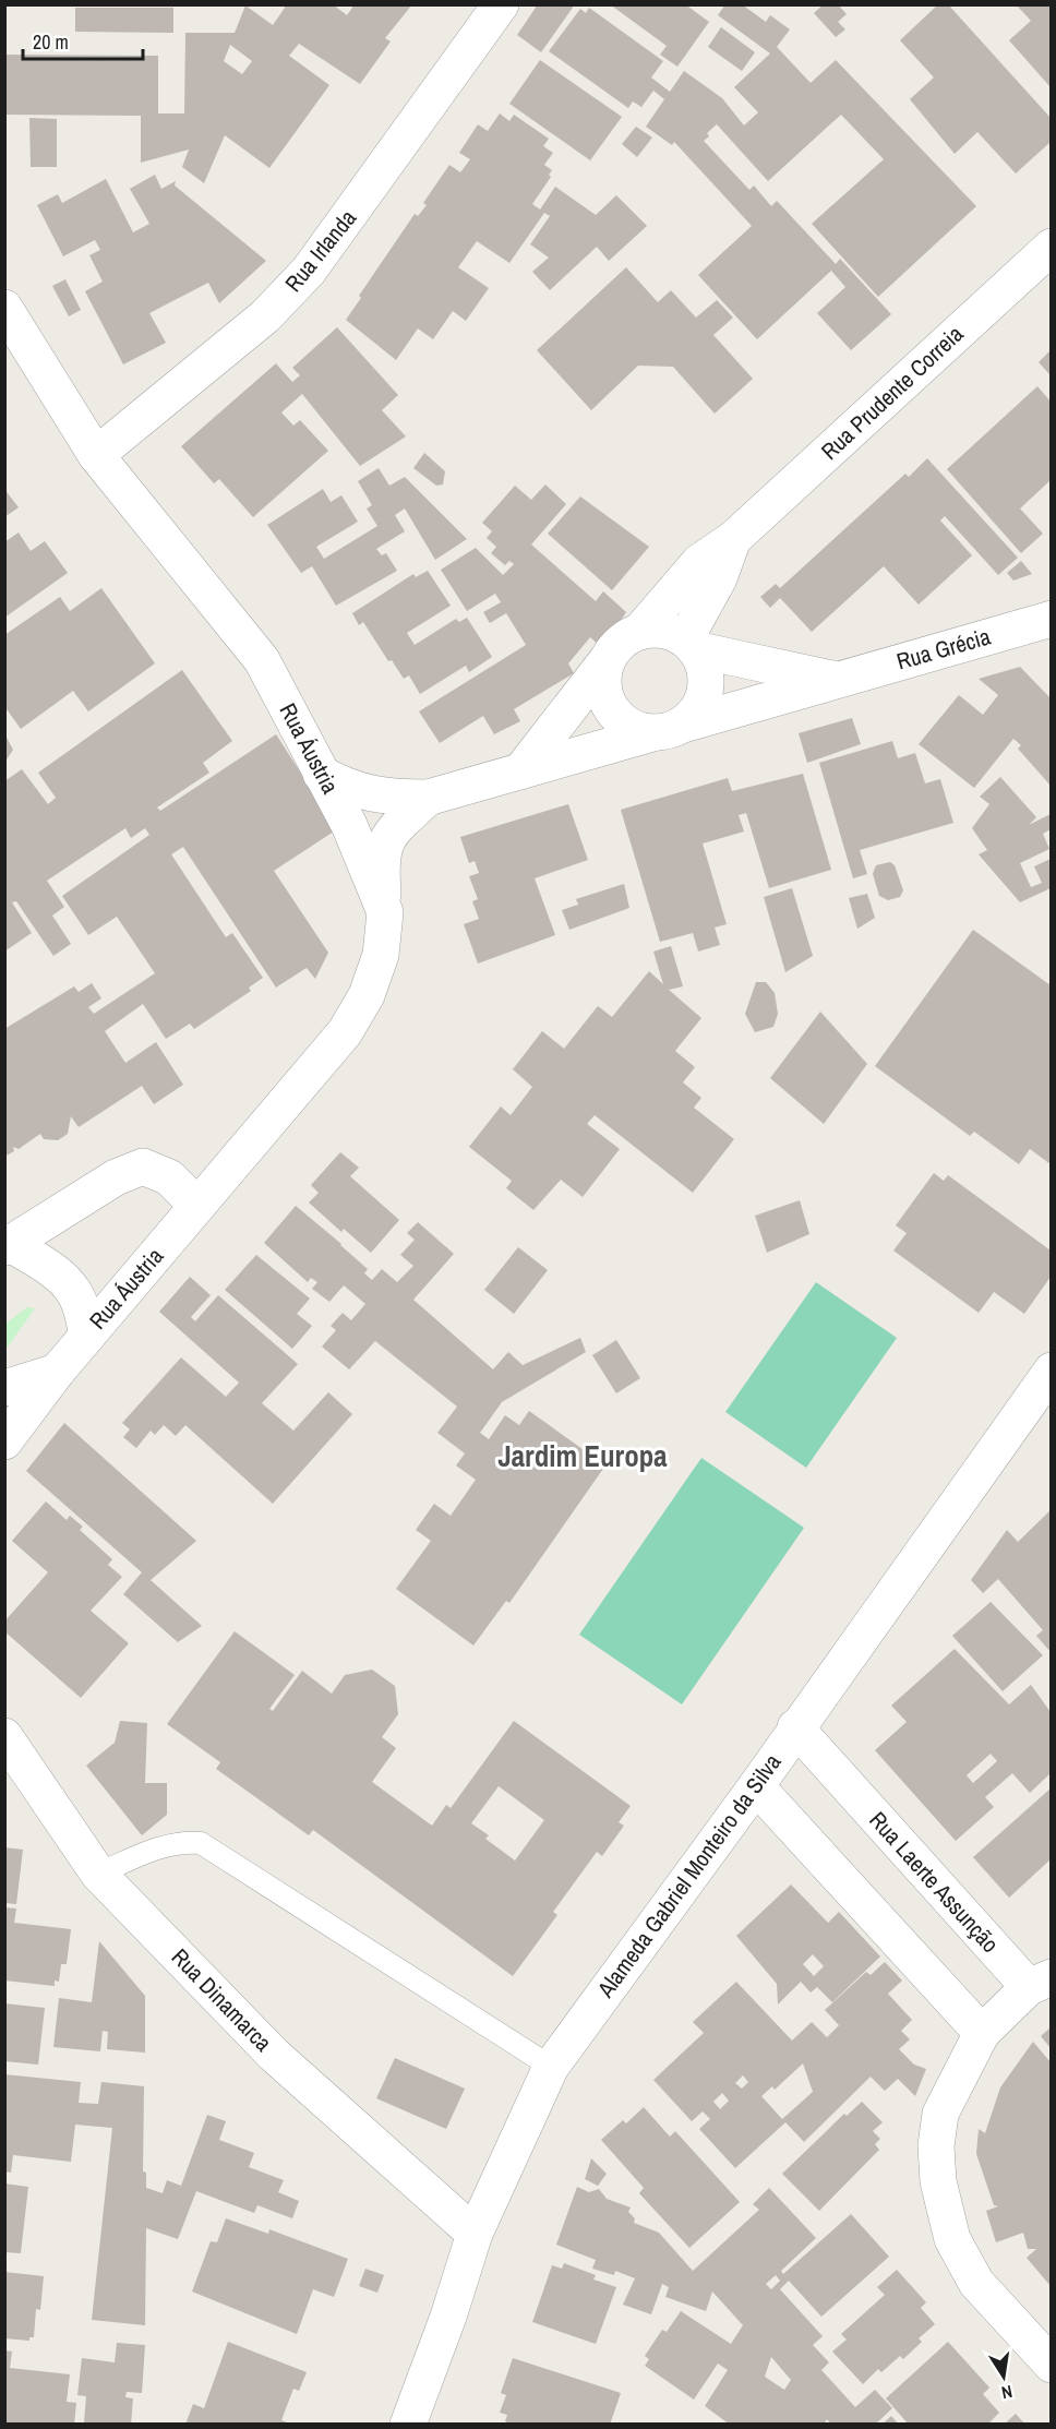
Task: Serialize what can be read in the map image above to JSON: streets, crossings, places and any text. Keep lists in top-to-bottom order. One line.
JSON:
{"streets":{"street":["Rua Irlanda","Rua Prudente Correia","Rua Grécia","Rua Áustria","Alameda Gabriel Monteiro da Silva","Rua Laerte Assunção","Rua Dinamarca"]},"crossings":[["Rua Irlanda","Rua Áustria"],["Rua Prudente Correia","Rua Grécia"],["Rua Grécia","Rua Áustria"],["Alameda Gabriel Monteiro da Silva","Rua Laerte Assunção"],["Alameda Gabriel Monteiro da Silva","Rua Dinamarca"]],"districts":["Jardim Europa"],"scale_bar":"20 m","north":"bottom"}
